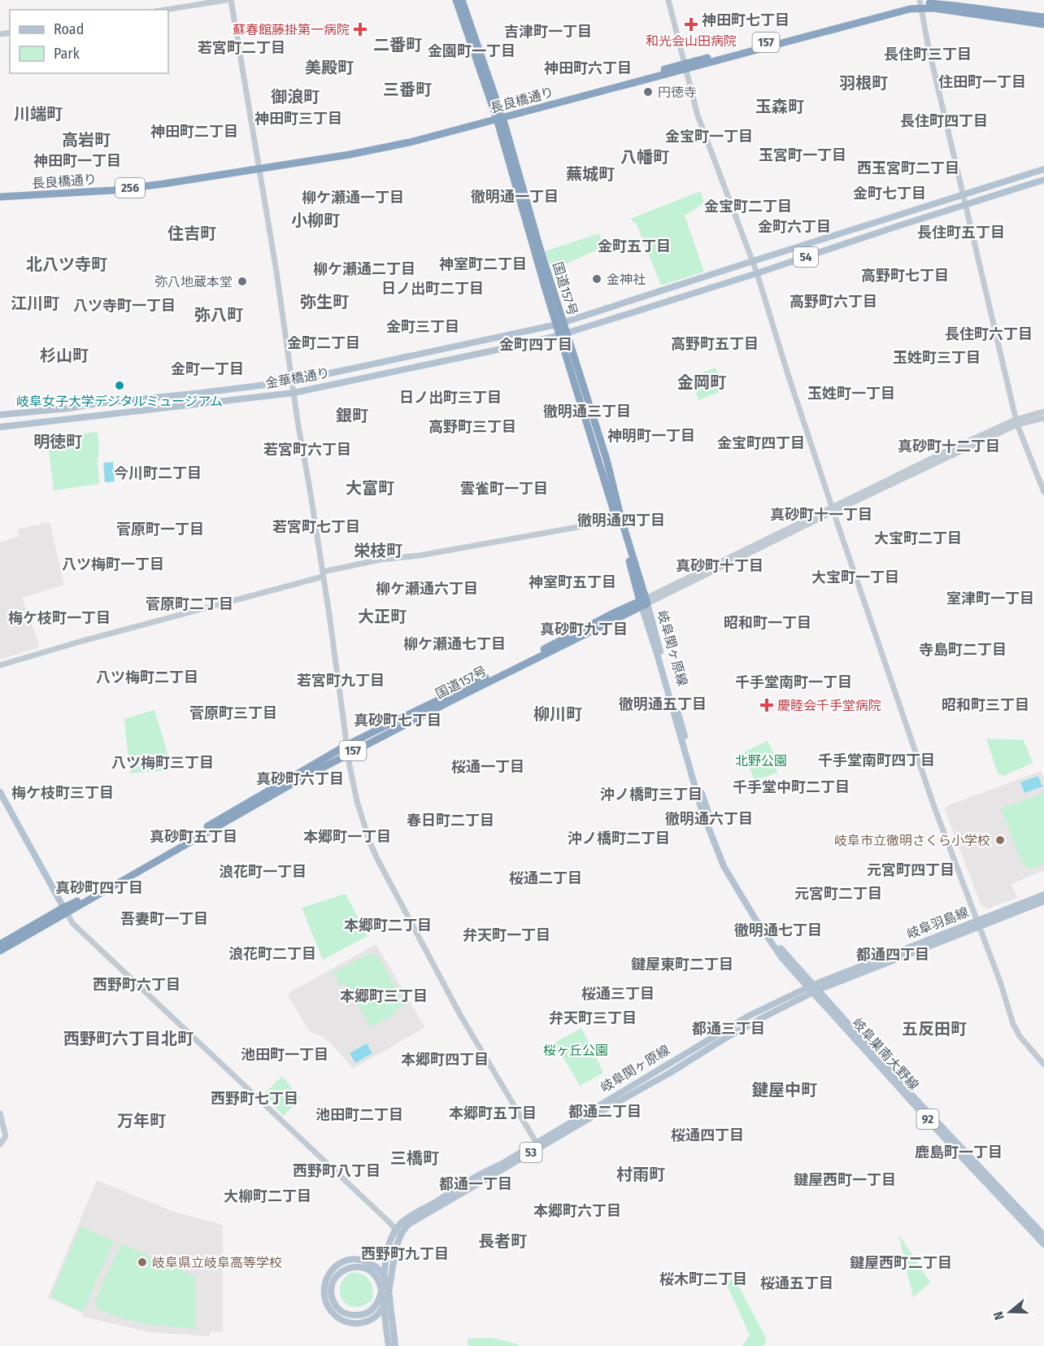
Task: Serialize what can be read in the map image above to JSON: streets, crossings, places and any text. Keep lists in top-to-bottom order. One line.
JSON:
{"streets":{"highway":["157","長良橋通り","256","国道157号"],"main road":["54","金華橋通り","岐阜関ヶ原線","岐阜羽島線","岐阜巣南大野線","92","53"]},"crossings":[["157","国道157号"],["長良橋通り","国道157号"],["54","国道157号"],["54","金華橋通り"],["国道157号","金華橋通り"],["国道157号","岐阜関ヶ原線"],["岐阜関ヶ原線","岐阜羽島線"],["岐阜関ヶ原線","岐阜巣南大野線"],["岐阜羽島線","岐阜巣南大野線"]],"districts":["神田町七丁目","吉津町一丁目","二番町","若宮町二丁目","金園町一丁目","長住町三丁目","美殿町","神田町六丁目","住田町一丁目","羽根町","三番町","御浪町","玉森町","川端町","神田町三丁目","長住町四丁目","神田町二丁目","金宝町一丁目","高岩町","玉宮町一丁目","八幡町","神田町一丁目","西玉宮町二丁目","蕪城町","金町七丁目","徹明通一丁目","柳ケ瀬通一丁目","金宝町二丁目","小柳町","金町六丁目","長住町五丁目","住吉町","金町五丁目","北八ツ寺町","神室町二丁目","柳ケ瀬通二丁目","高野町七丁目","日ノ出町二丁目","弥生町","高野町六丁目","江川町","八ツ寺町一丁目","弥八町","金町三丁目","長住町六丁目","金町二丁目","高野町五丁目","金町四丁目","杉山町","玉姓町三丁目","金町一丁目","金岡町","玉姓町一丁目","日ノ出町三丁目","徹明通三丁目","銀町","高野町三丁目","神明町一丁目","明徳町","金宝町四丁目","真砂町十二丁目","若宮町六丁目","今川町二丁目","大富町","雲雀町一丁目","真砂町十一丁目","徹明通四丁目","若宮町七丁目","菅原町一丁目","大宝町二丁目","栄枝町","八ツ梅町一丁目","真砂町十丁目","大宝町一丁目","神室町五丁目","柳ケ瀬通六丁目","室津町一丁目","菅原町二丁目","大正町","梅ケ枝町一丁目","昭和町一丁目","真砂町九丁目","柳ケ瀬通七丁目","寺島町二丁目","八ツ梅町二丁目","若宮町九丁目","千手堂南町一丁目","徹明通五丁目","昭和町三丁目","菅原町三丁目","柳川町","真砂町七丁目","千手堂南町四丁目","八ツ梅町三丁目","桜通一丁目","真砂町六丁目","千手堂中町二丁目","梅ケ枝町三丁目","沖ノ橋町三丁目","徹明通六丁目","春日町二丁目","真砂町五丁目","本郷町一丁目","沖ノ橋町二丁目","元宮町四丁目","浪花町一丁目","桜通二丁目","真砂町四丁目","元宮町二丁目","吾妻町一丁目","本郷町二丁目","徹明通七丁目","弁天町一丁目","浪花町二丁目","都通四丁目","鍵屋東町二丁目","西野町六丁目","桜通三丁目","本郷町三丁目","弁天町三丁目","都通三丁目","五反田町","西野町六丁目北町","池田町一丁目","本郷町四丁目","鍵屋中町","西野町七丁目","都通二丁目","本郷町五丁目","池田町二丁目","万年町","桜通四丁目","鹿島町一丁目","三橋町","西野町八丁目","村雨町","鍵屋西町一丁目","都通一丁目","大柳町二丁目","本郷町六丁目","長者町","西野町九丁目","鍵屋西町二丁目","桜木町二丁目","桜通五丁目"],"parks":["北野公園","桜ヶ丘公園"],"places":{"health":["和光会山田病院","蘇春館藤掛第一病院","慶睦会千手堂病院"],"other":["円徳寺","金神社","弥八地蔵本堂","岐阜女子大学デジタルミュージアム","岐阜市立徹明さくら小学校","岐阜県立岐阜高等学校"]},"legend":["Road","Park"],"north":"left"}
